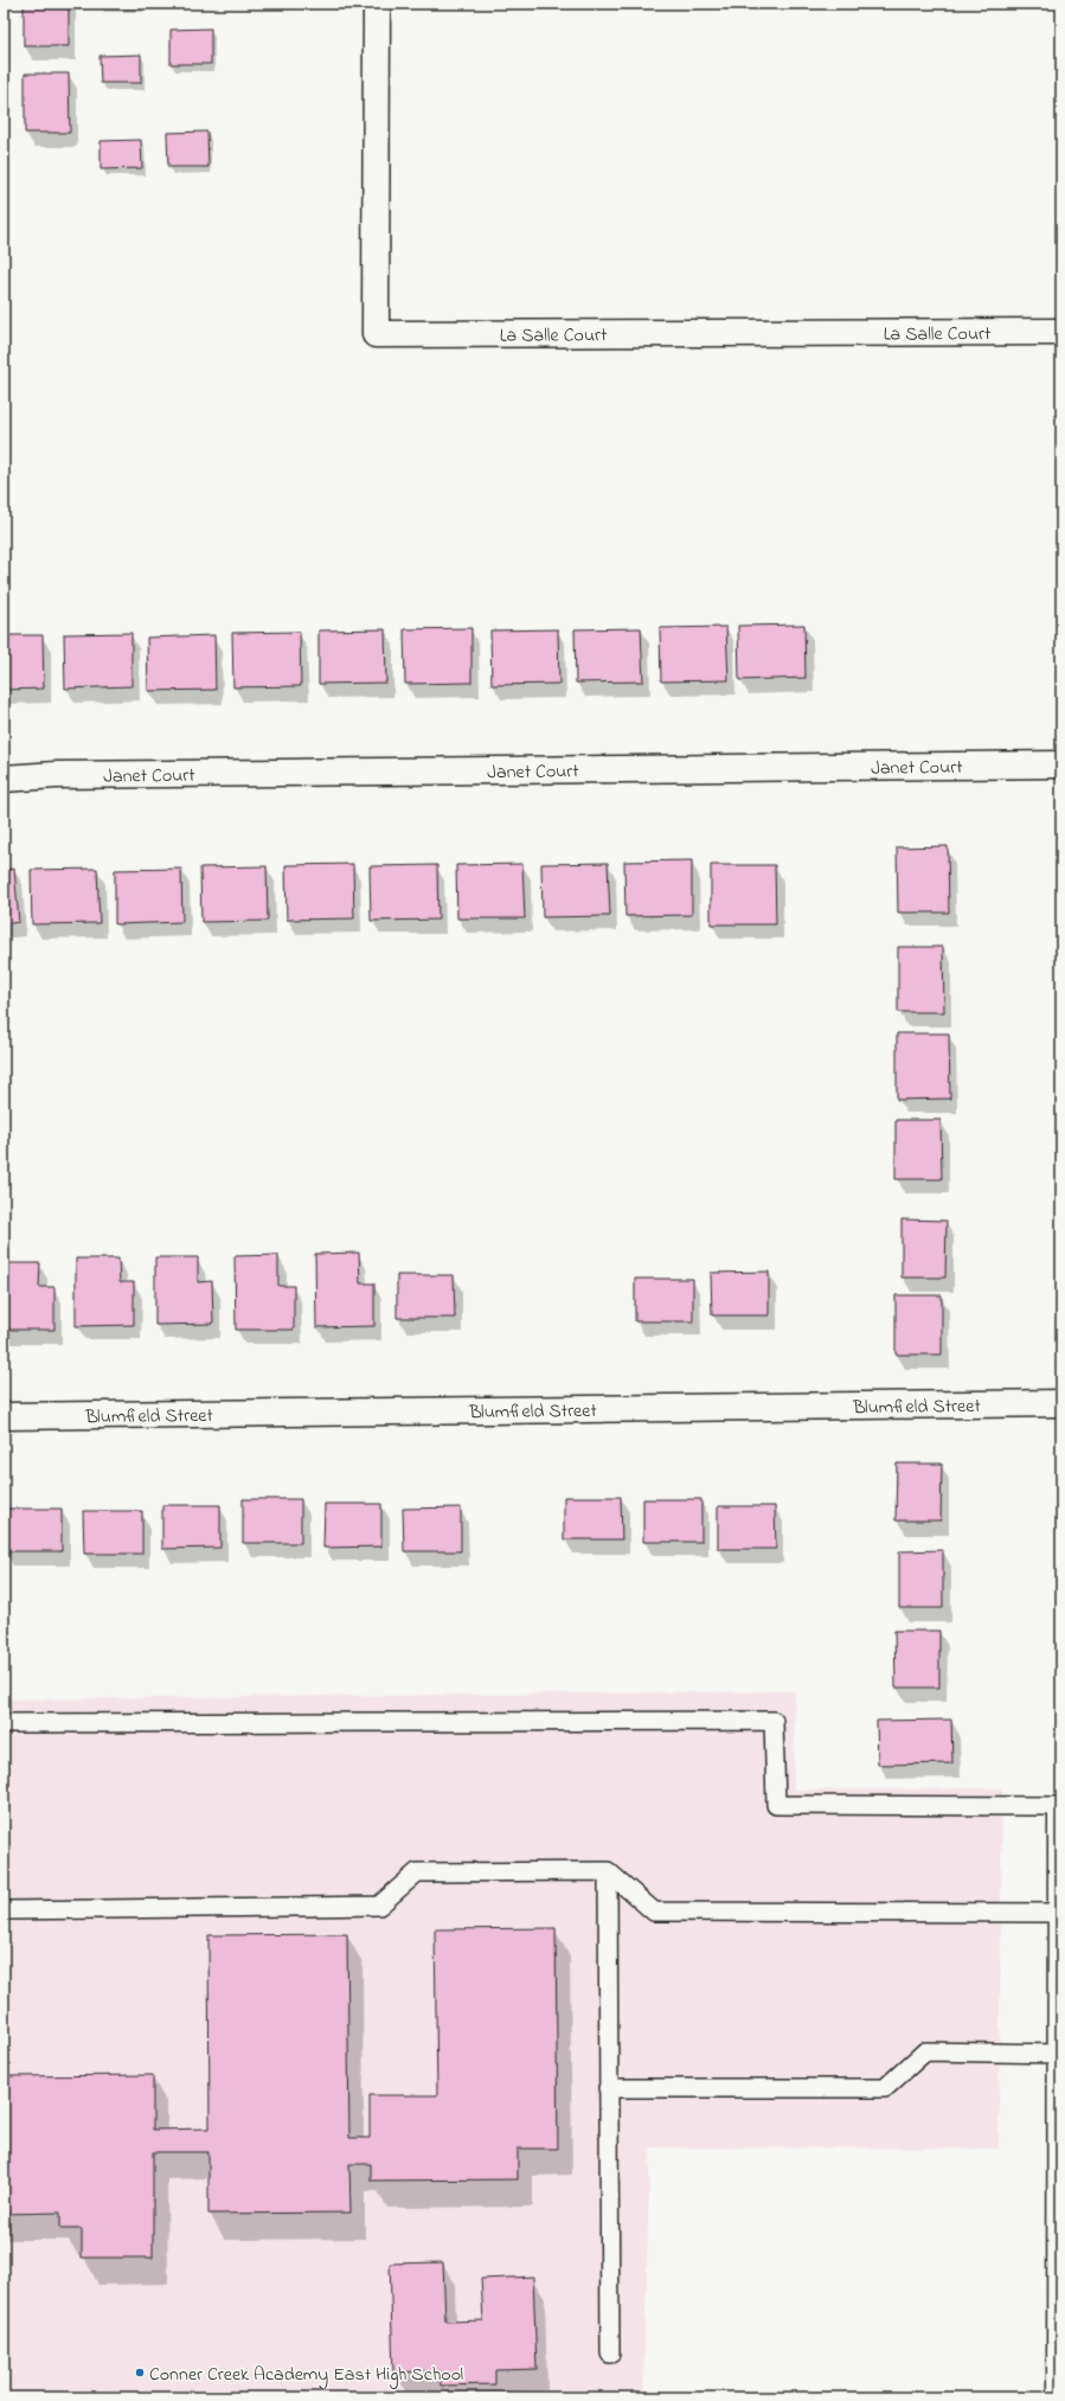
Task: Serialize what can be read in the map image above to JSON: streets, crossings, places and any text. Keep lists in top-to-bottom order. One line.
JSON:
{"streets":{"street":["La Salle Court","Janet Court","Blumfield Street"]},"places":["Conner Creek Academy East High School"]}
